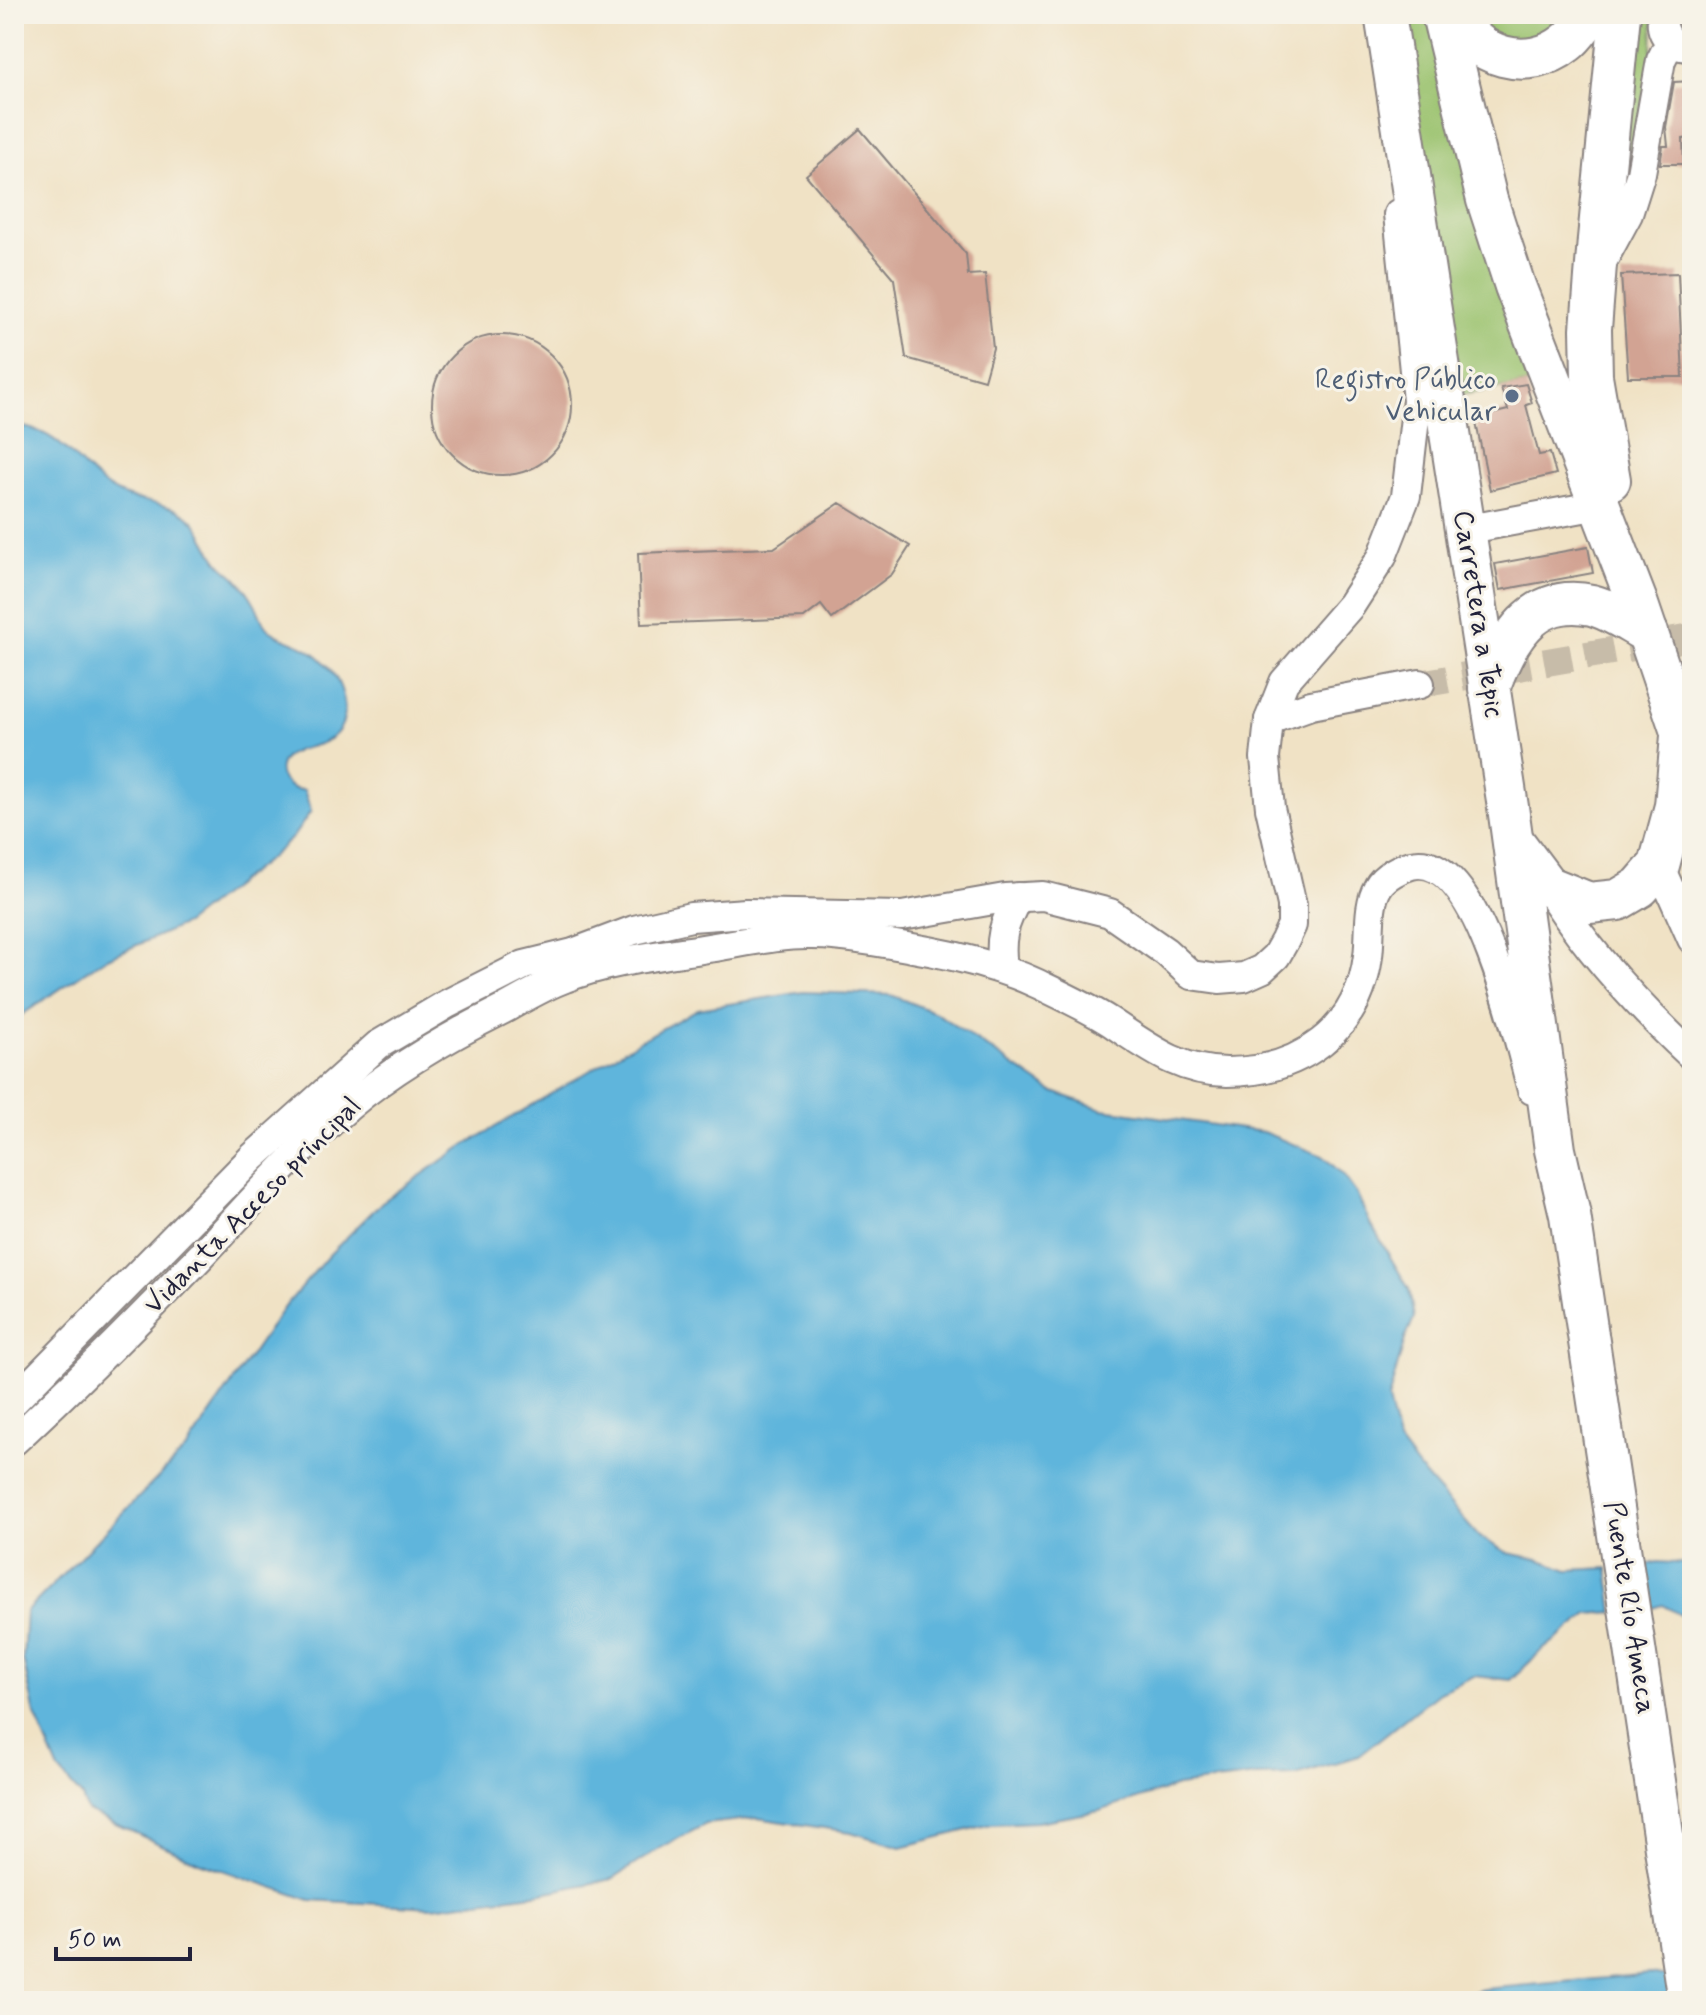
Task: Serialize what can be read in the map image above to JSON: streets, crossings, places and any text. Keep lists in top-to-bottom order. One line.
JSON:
{"streets":{"highway":["Carretera a Tepic","Puente Río Ameca"],"street":["Vidanta Acceso principal"]},"crossings":[["Carretera a Tepic","Vidanta Acceso principal"],["Carretera a Tepic","Puente Río Ameca"]],"places":["Registro Público Vehicular"],"scale_bar":"50 m"}
